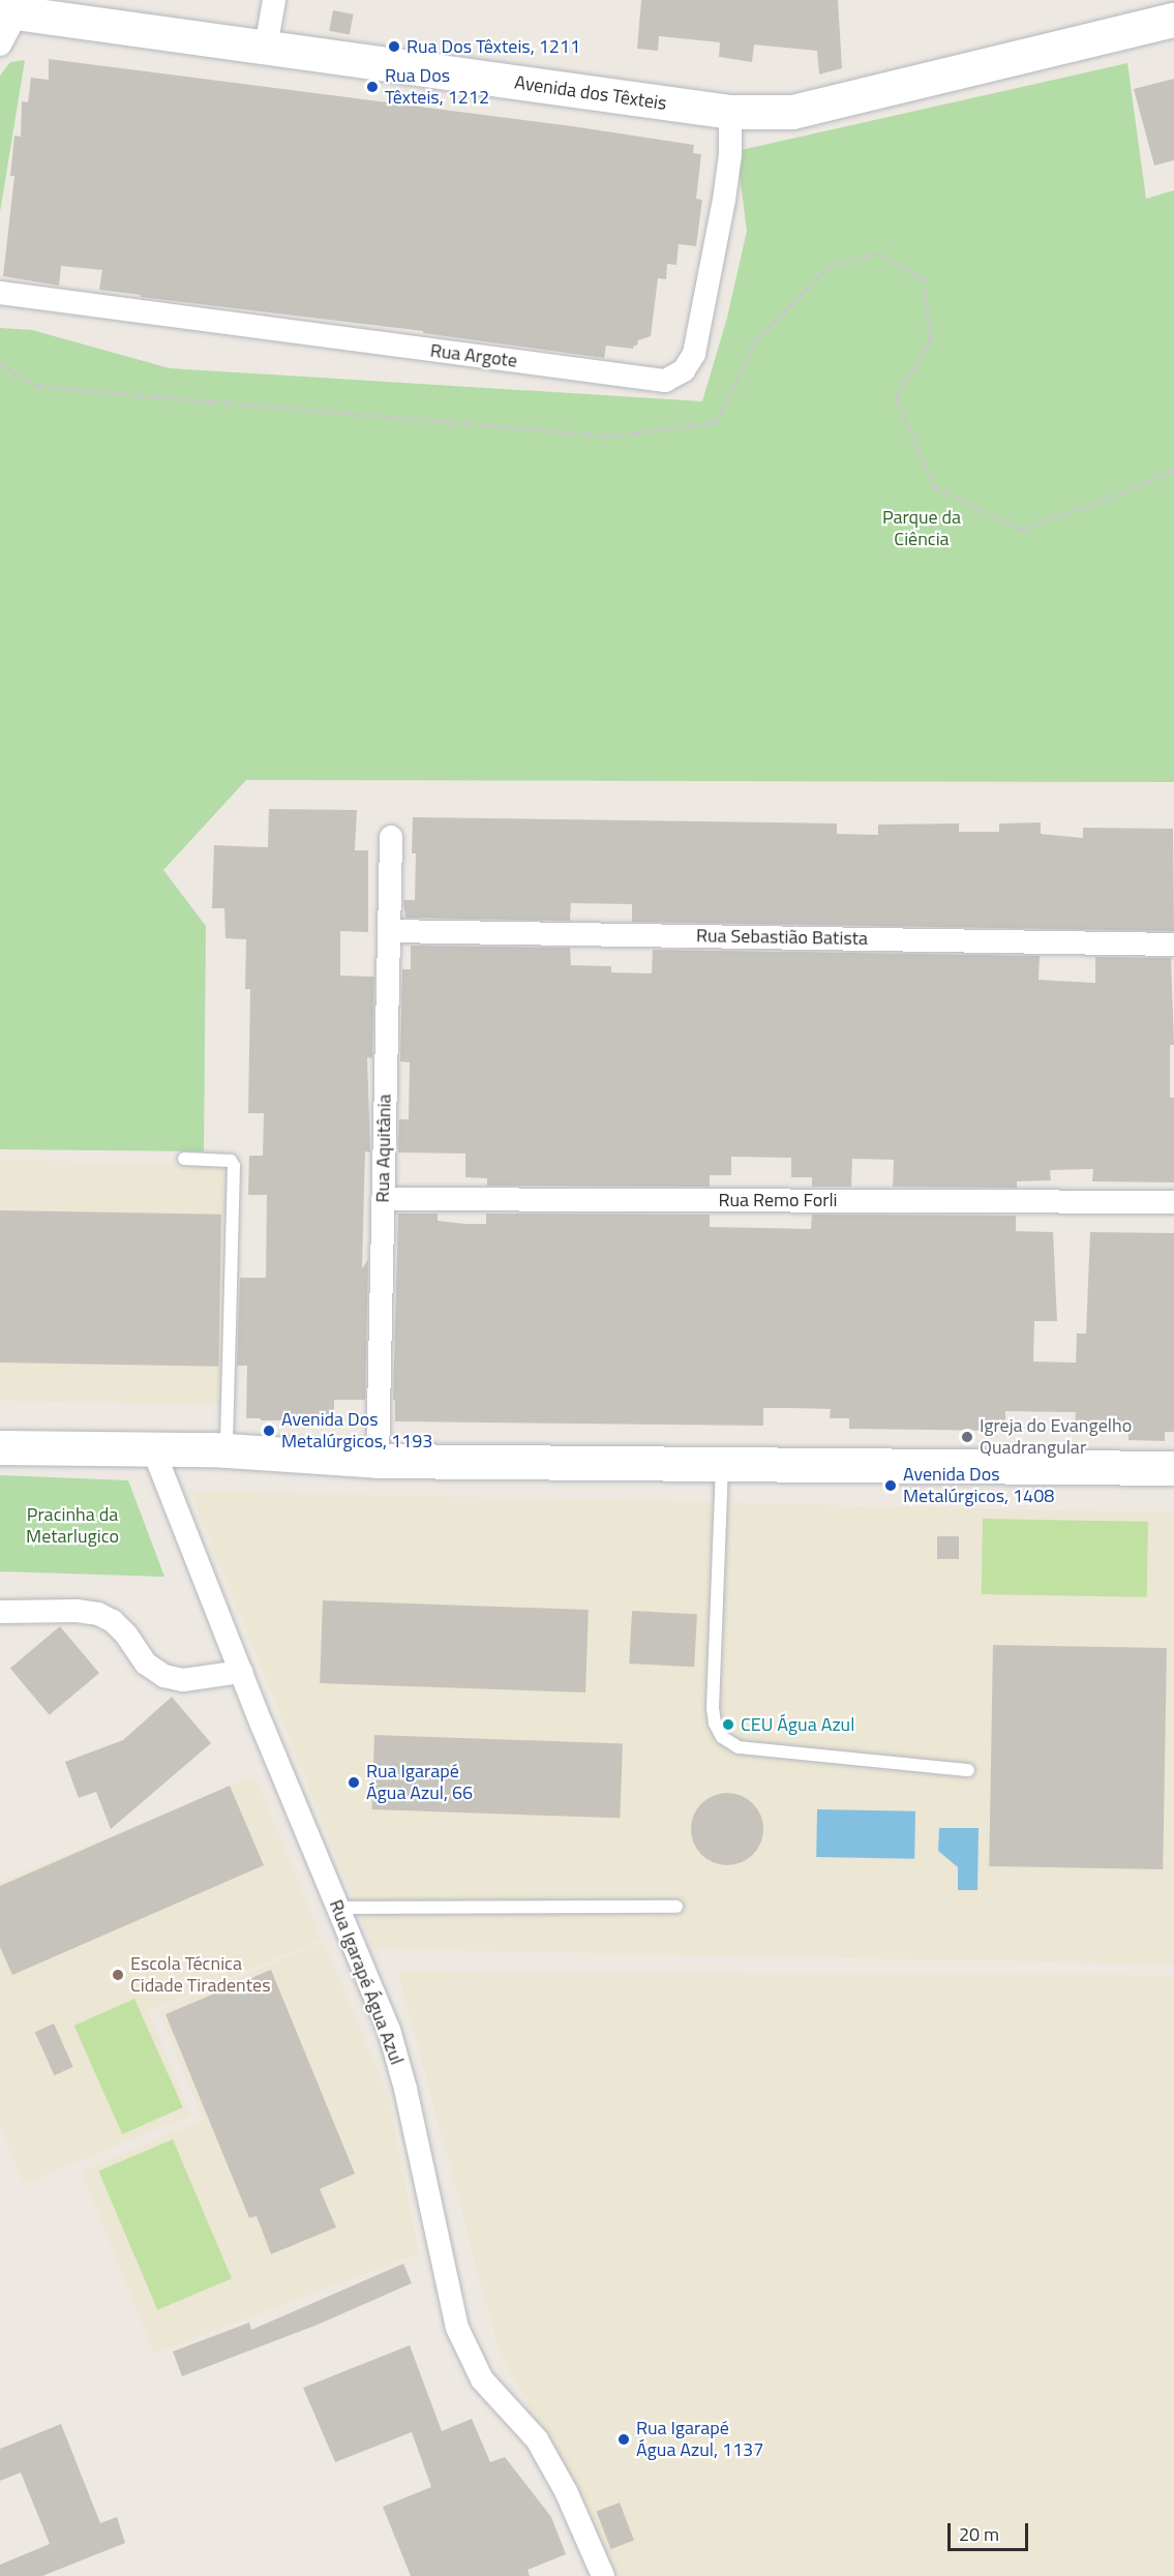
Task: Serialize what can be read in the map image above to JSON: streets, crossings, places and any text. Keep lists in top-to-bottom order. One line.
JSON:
{"streets":{"main road":["Avenida dos Têxteis"],"street":["Rua Argote","Rua Sebastião Batista","Rua Aquitânia","Rua Remo Forli","Rua Igarapé Água Azul"]},"crossings":[["Avenida dos Têxteis","Rua Argote"],["Rua Sebastião Batista","Rua Aquitânia"],["Rua Aquitânia","Rua Remo Forli"]],"parks":["Parque da Ciência","Pracinha da Metarlugico"],"places":["Rua Dos Têxteis, 1211","Rua Dos Têxteis, 1212","Avenida Dos Metalúrgicos, 1193","Igreja do Evangelho Quadrangular","Avenida Dos Metalúrgicos, 1408","CEU Água Azul","Rua Igarapé Água Azul, 66","Escola Técnica Cidade Tiradentes","Rua Igarapé Água Azul, 1137"],"scale_bar":"20 m"}
